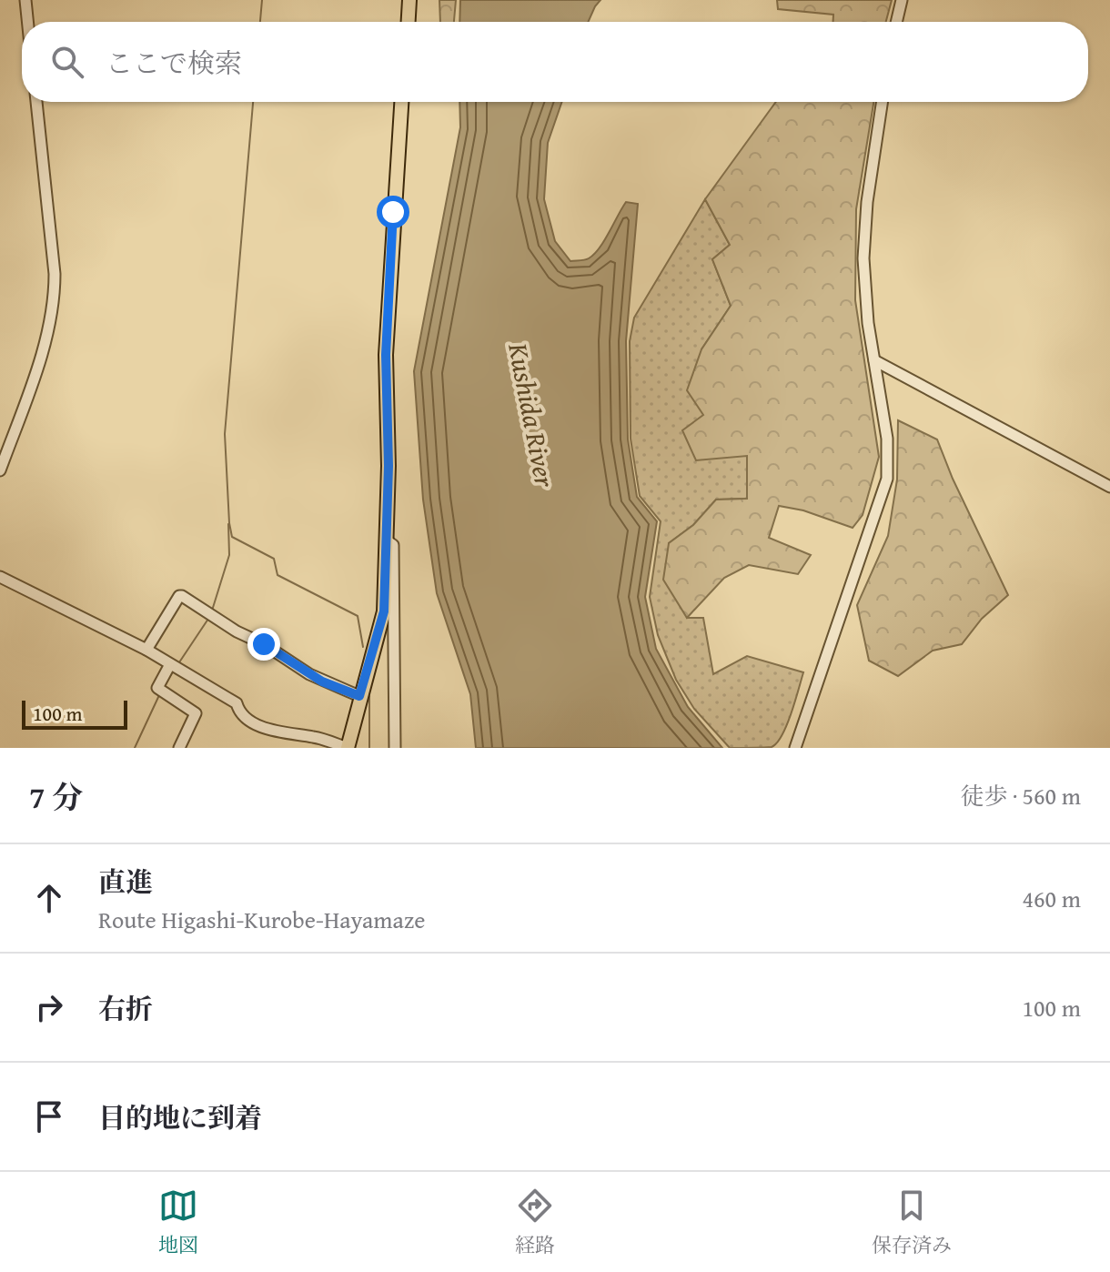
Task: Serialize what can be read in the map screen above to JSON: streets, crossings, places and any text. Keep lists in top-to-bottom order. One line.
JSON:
{"water":["Kushida River"],"scale_bar":"100 m","page":{"search":"ここで検索","scale":"100 m","heading":["7 分","徒歩 · 560 m"],"list":[["直進","Route Higashi-Kurobe-Hayamaze","460 m"],["右折","100 m"],"目的地に到着"],"nav":["地図","経路","保存済み"]}}
